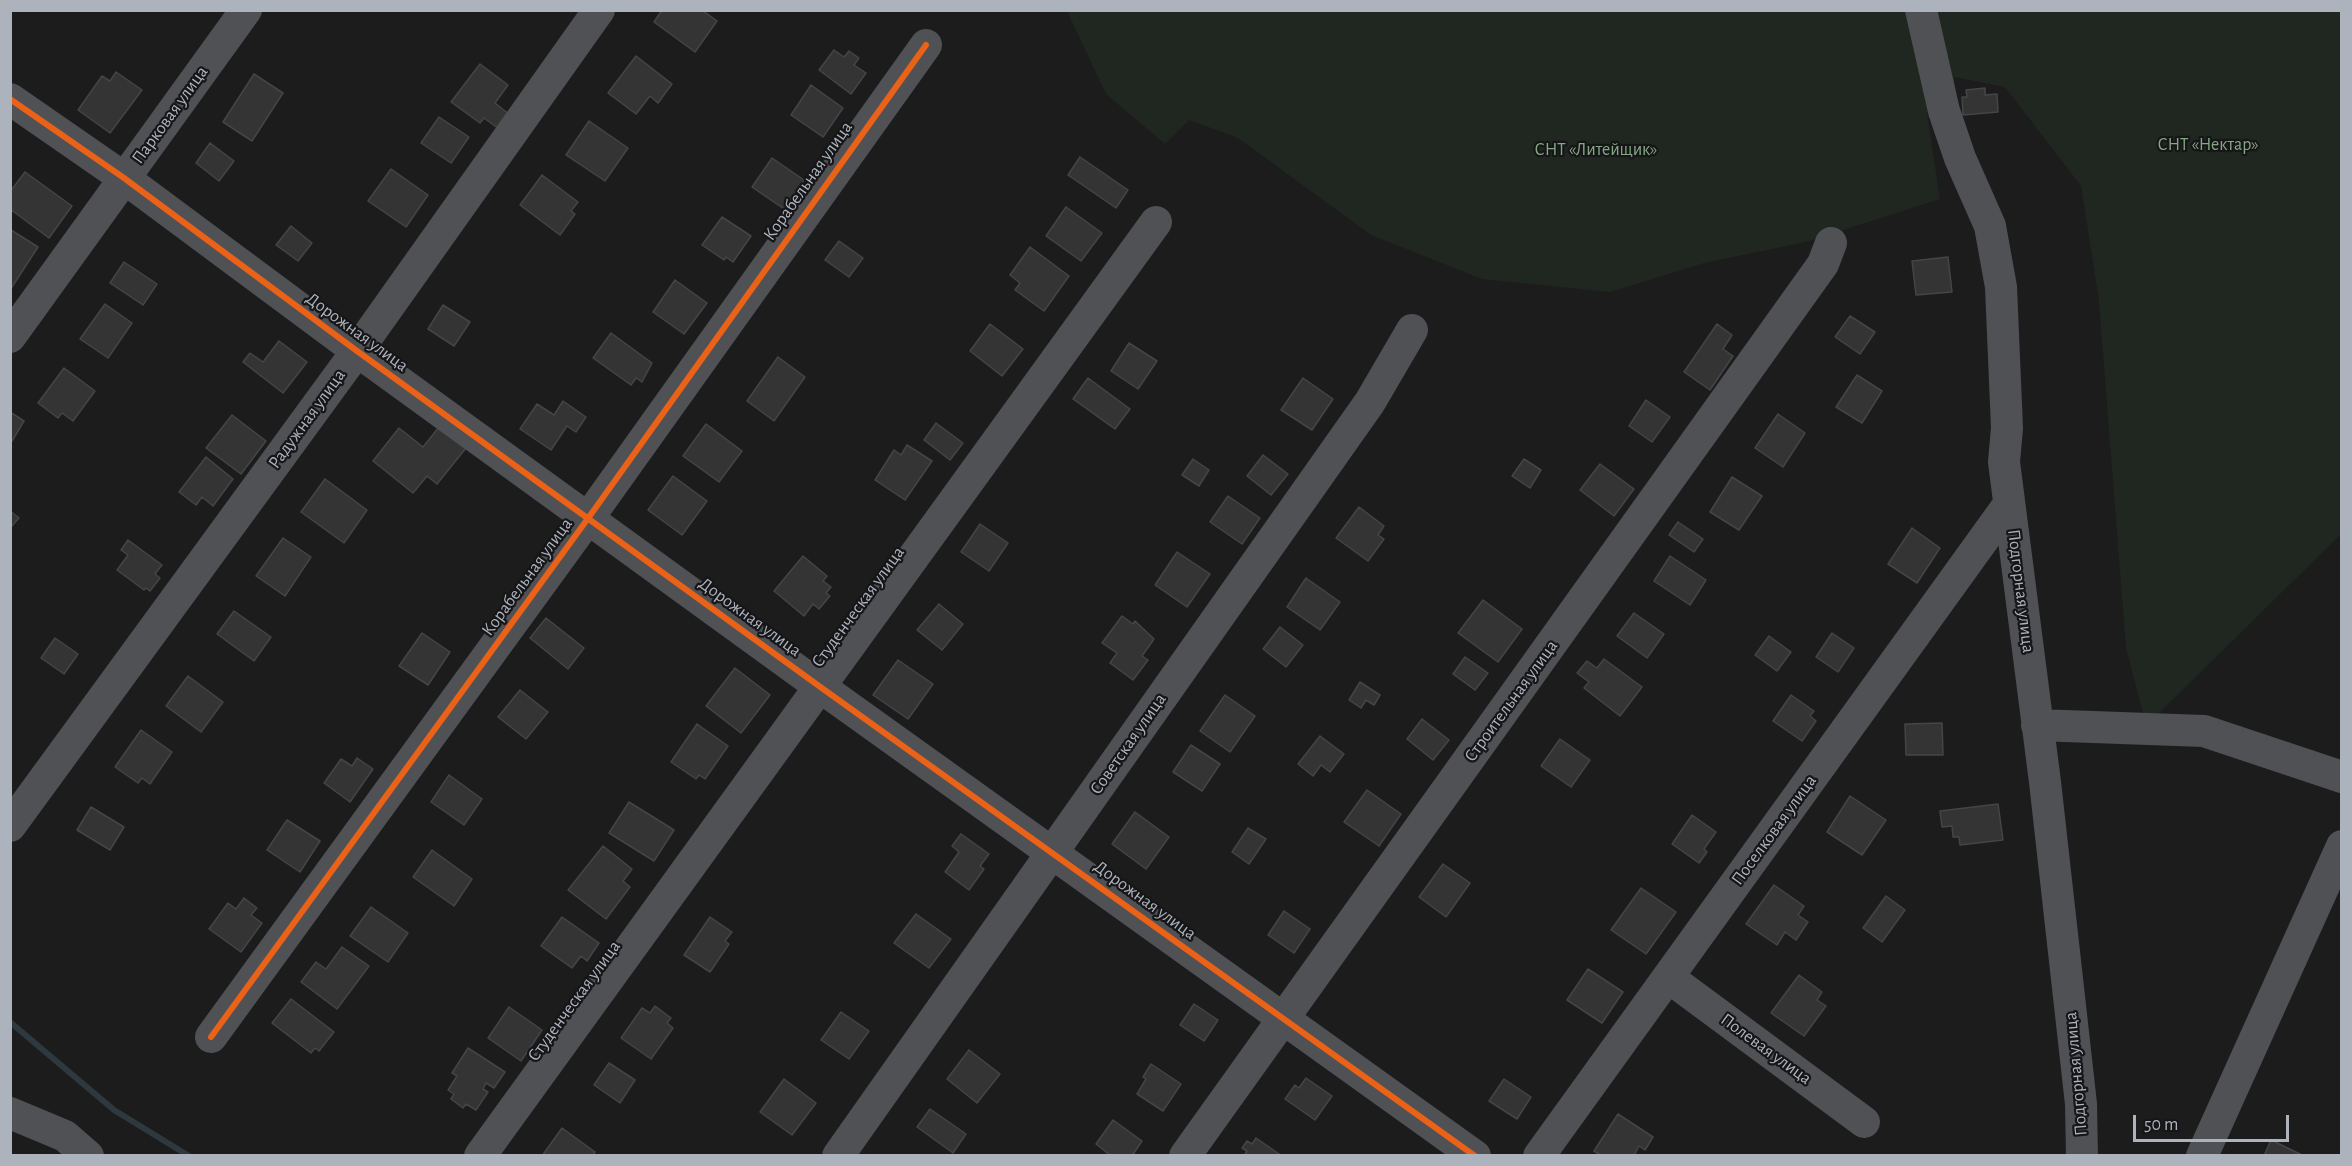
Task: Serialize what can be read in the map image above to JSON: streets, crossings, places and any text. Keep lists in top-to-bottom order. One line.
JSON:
{"streets":{"street":["Парковая улица","Корабельная улица","Дорожная улица","Радужная улица","Подгорная улица","Студенческая улица","Строительная улица","Советская улица","Поселковая улица","Полевая улица"]},"crossings":[["Парковая улица","Дорожная улица"],["Корабельная улица","Дорожная улица"],["Дорожная улица","Радужная улица"],["Дорожная улица","Студенческая улица"],["Дорожная улица","Строительная улица"],["Дорожная улица","Советская улица"],["Подгорная улица","Поселковая улица"],["Поселковая улица","Полевая улица"]],"parks":["СНТ «Нектар»","СНТ «Литейщик»"],"scale_bar":"50 m"}
